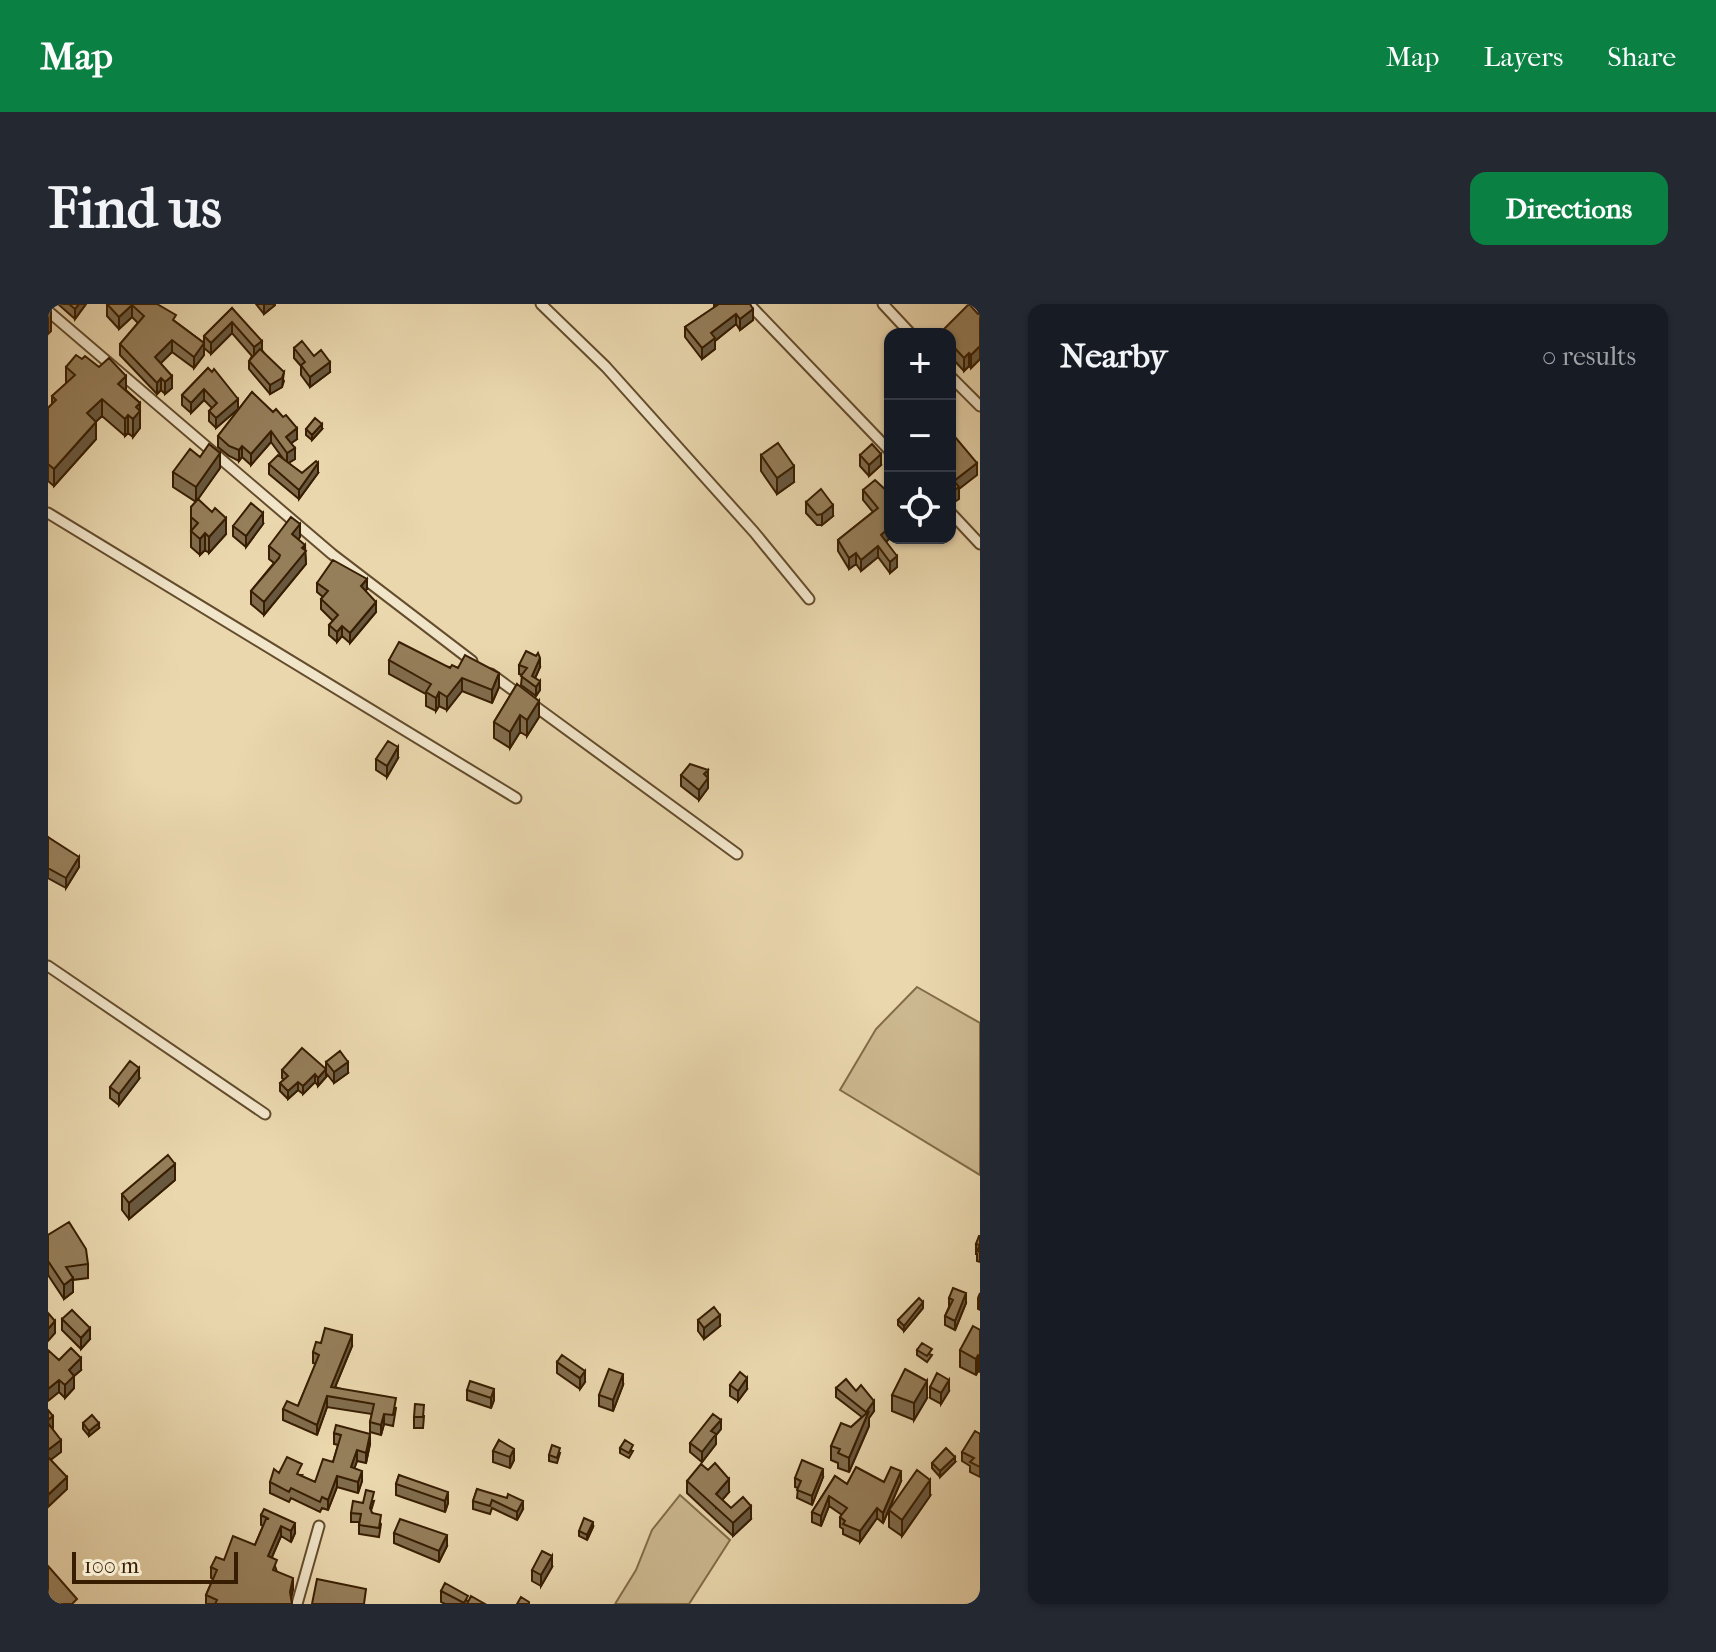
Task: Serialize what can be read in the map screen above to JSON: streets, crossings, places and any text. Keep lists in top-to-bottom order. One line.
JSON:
{"scale_bar":"100 m","page":{"header":"Map","nav":["Map","Layers","Share"],"buttons":"Directions","title":"Find us","heading":["Nearby","0 results"],"map_buttons":["+","−"],"scale":"100 m"}}
